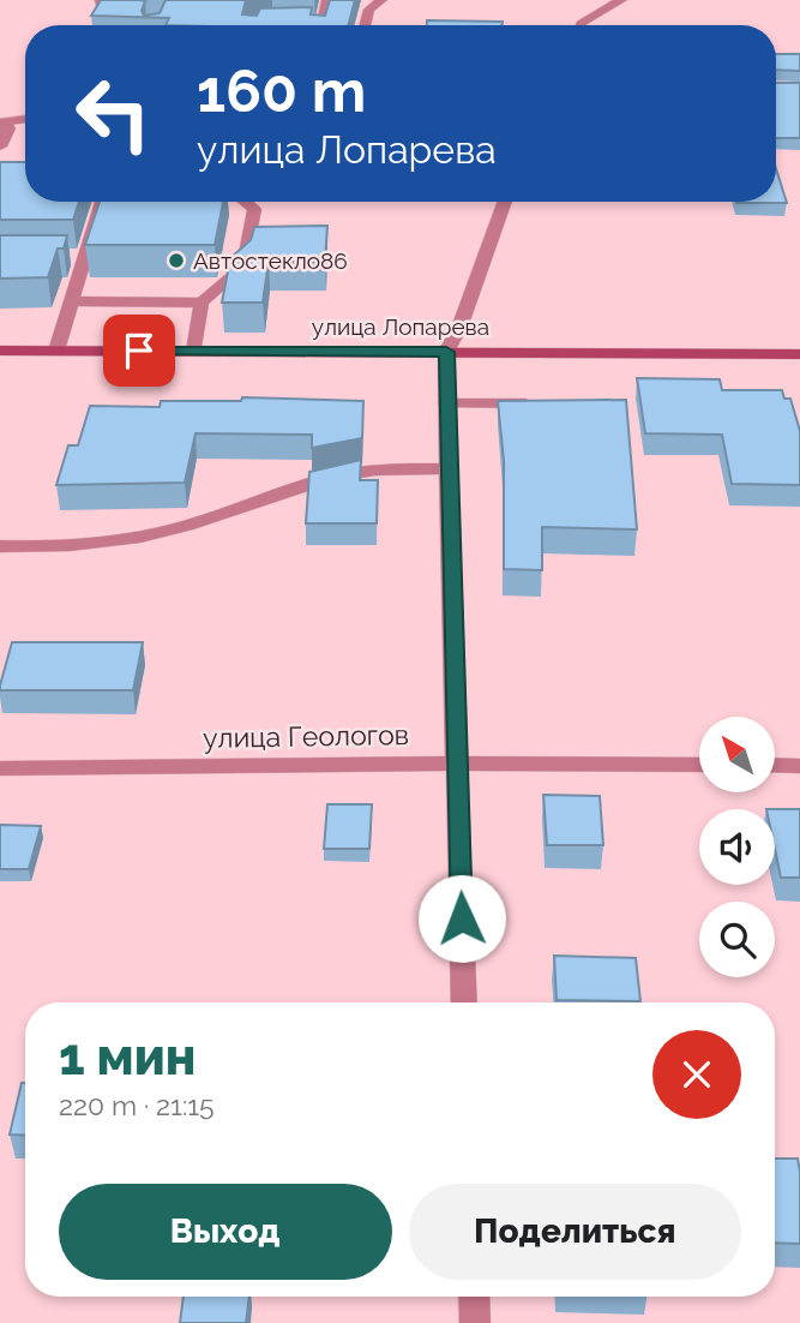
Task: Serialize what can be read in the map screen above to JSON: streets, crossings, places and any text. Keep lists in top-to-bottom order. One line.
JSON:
{"streets":{"main road":["улица Лопарева"],"street":["улица Геологов"]},"places":["Автостекло86"],"north":"top left","page":{"turn":["160 m","улица Лопарева"],"heading":["1 мин","220 m · 21:15"],"buttons":["Выход","Поделиться"]}}
